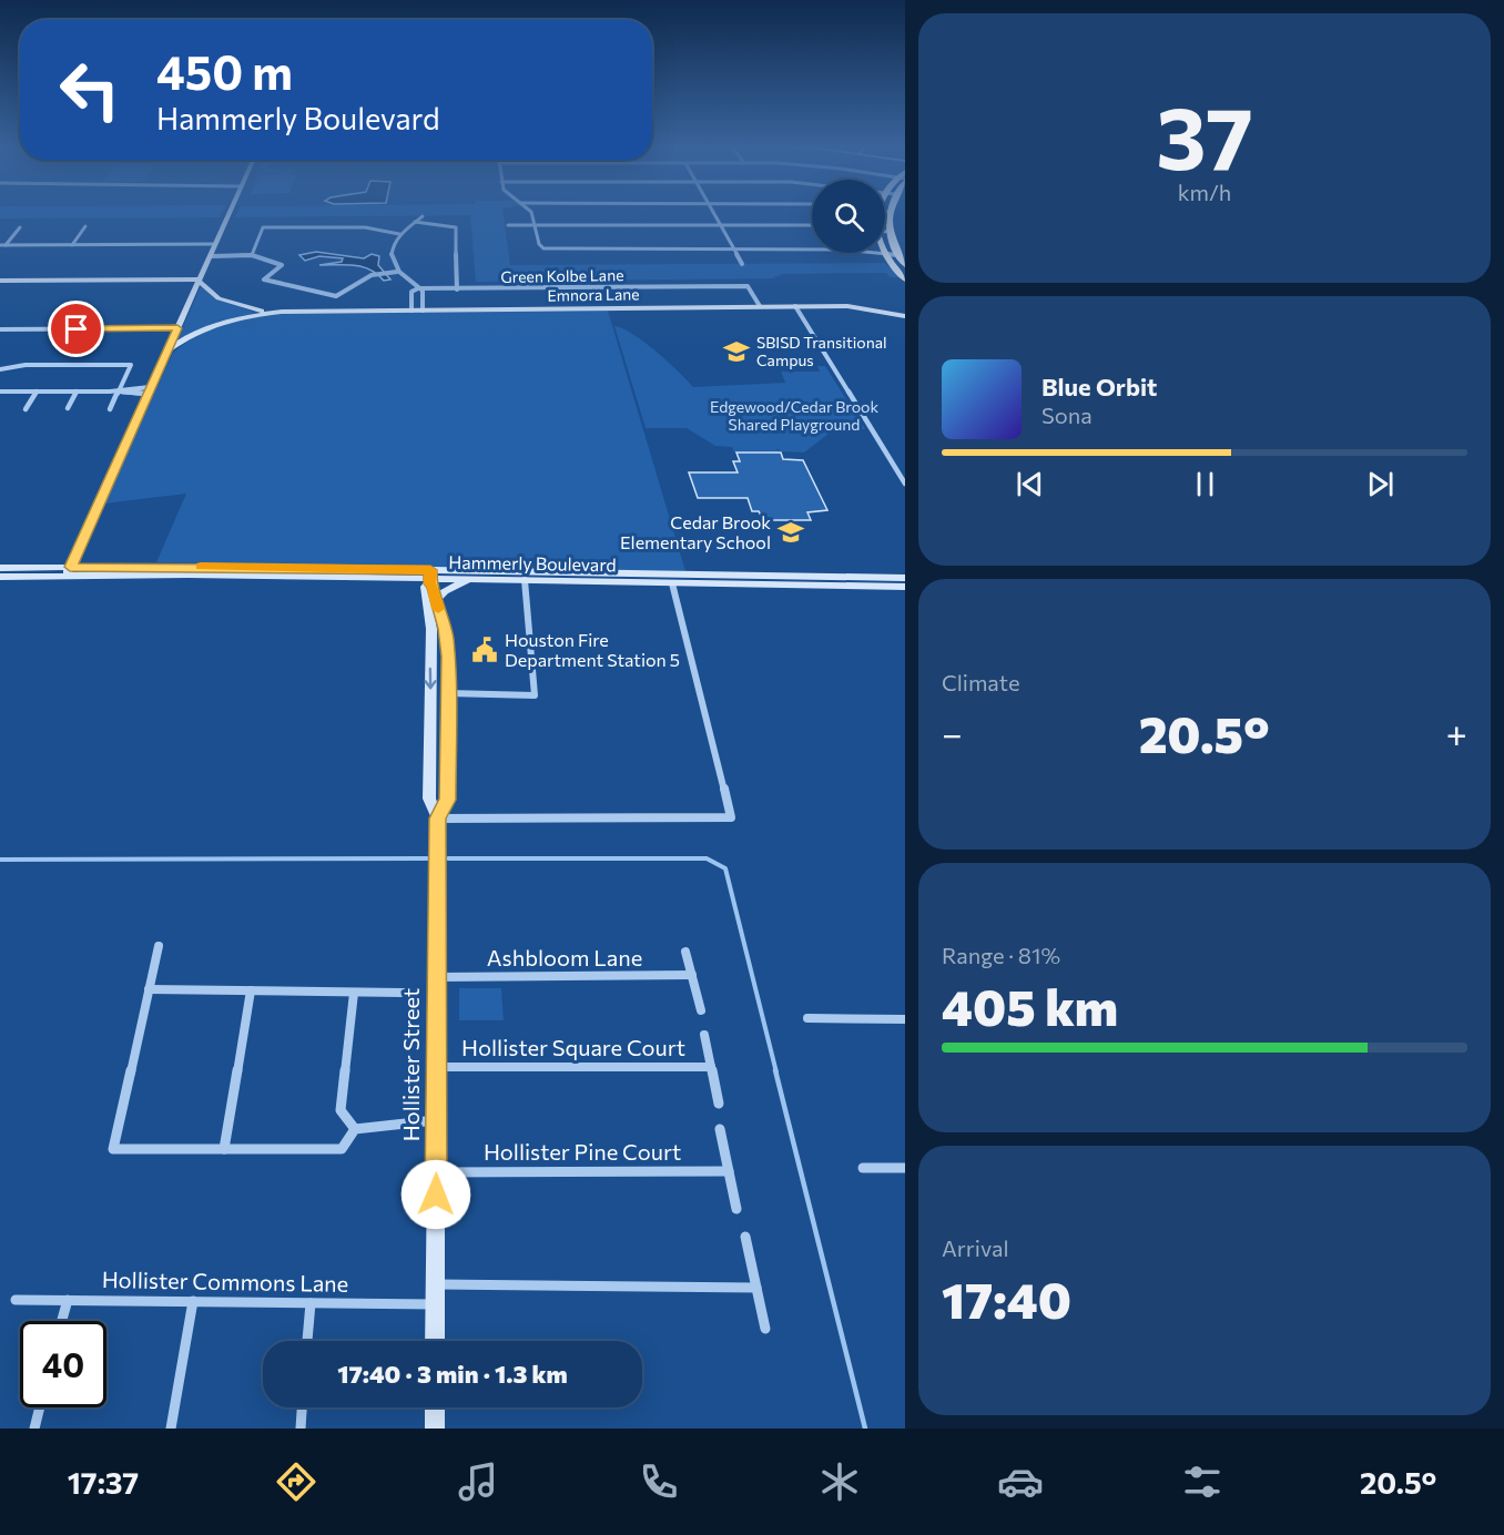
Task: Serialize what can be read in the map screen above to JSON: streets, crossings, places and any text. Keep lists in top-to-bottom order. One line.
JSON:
{"streets":{"street":["Green Kolbe Lane","Emnora Lane","Hammerly Boulevard","Ashbloom Lane","Hollister Square Court","Hollister Street","Hollister Pine Court","Hollister Commons Lane"]},"crossings":[["Green Kolbe Lane","Emnora Lane"],["Hammerly Boulevard","Hollister Street"],["Ashbloom Lane","Hollister Street"],["Hollister Square Court","Hollister Street"],["Hollister Street","Hollister Pine Court"],["Hollister Street","Hollister Commons Lane"]],"parks":["Edgewood/Cedar Brook Shared Playground"],"places":{"school or university":["SBISD Transitional Campus","Cedar Brook Elementary School"],"public building":["Houston Fire Department Station 5"]},"page":{"tile":[["37","km/h"],"Climate",["Range · 81%","405 km"],["Arrival","17:40"]],"turn":["450 m","Hammerly Boulevard"],"song":["Blue Orbit","Sona"],"heat":["−","20.5°","+"],"limit":"40","trip":"17:40 · 3 min · 1.3 km","tabs":["17:37","20.5°"]}}
